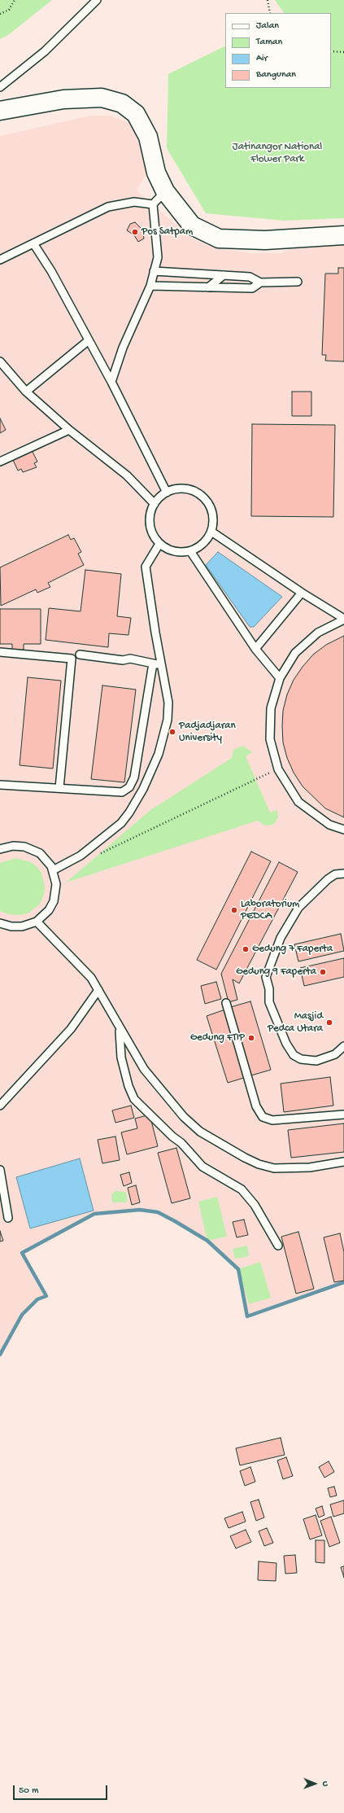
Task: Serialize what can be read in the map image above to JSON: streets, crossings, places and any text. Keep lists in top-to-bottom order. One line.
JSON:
{"parks":["Jatinangor National Flower Park"],"places":["Pos Satpam","Padjadjaran University","Laboratorium PEDCA","Gedung 7 Faperta","Gedung 9 Faperta","Masjid Pedca Utara","Gedung FTIP"],"legend":["Jalan","Taman","Air","Bangunan"],"scale_bar":"50 m","north":"right"}
